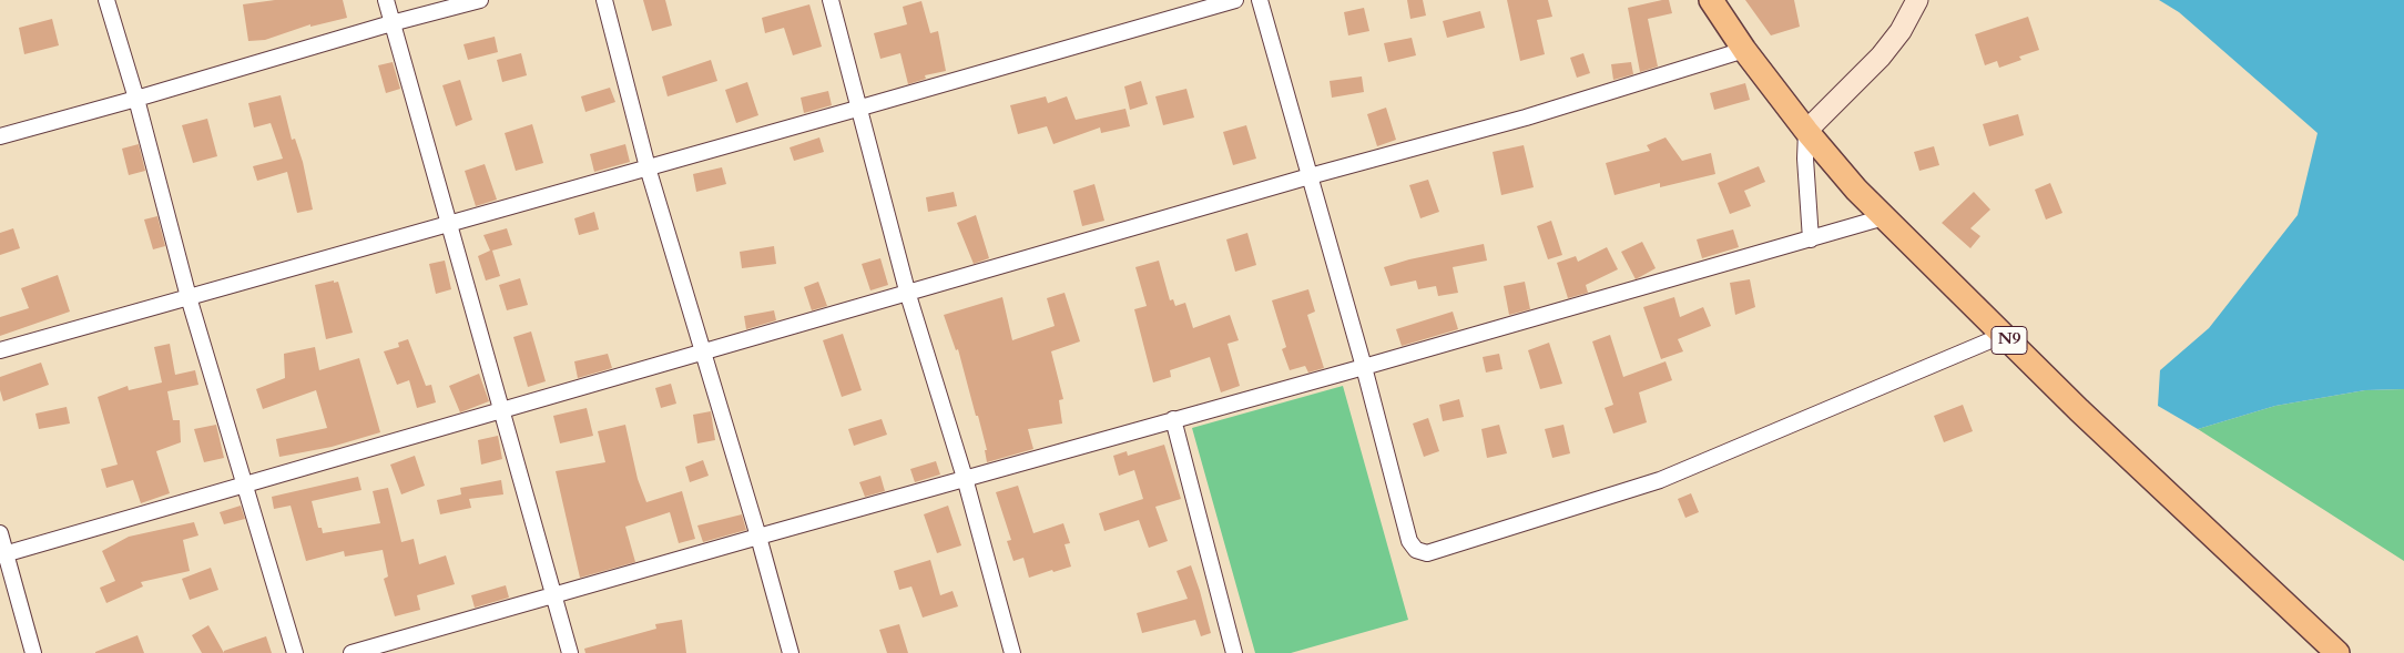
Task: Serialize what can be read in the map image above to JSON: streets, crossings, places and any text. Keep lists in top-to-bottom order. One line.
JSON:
{"streets":{"main road":["N9"]}}
